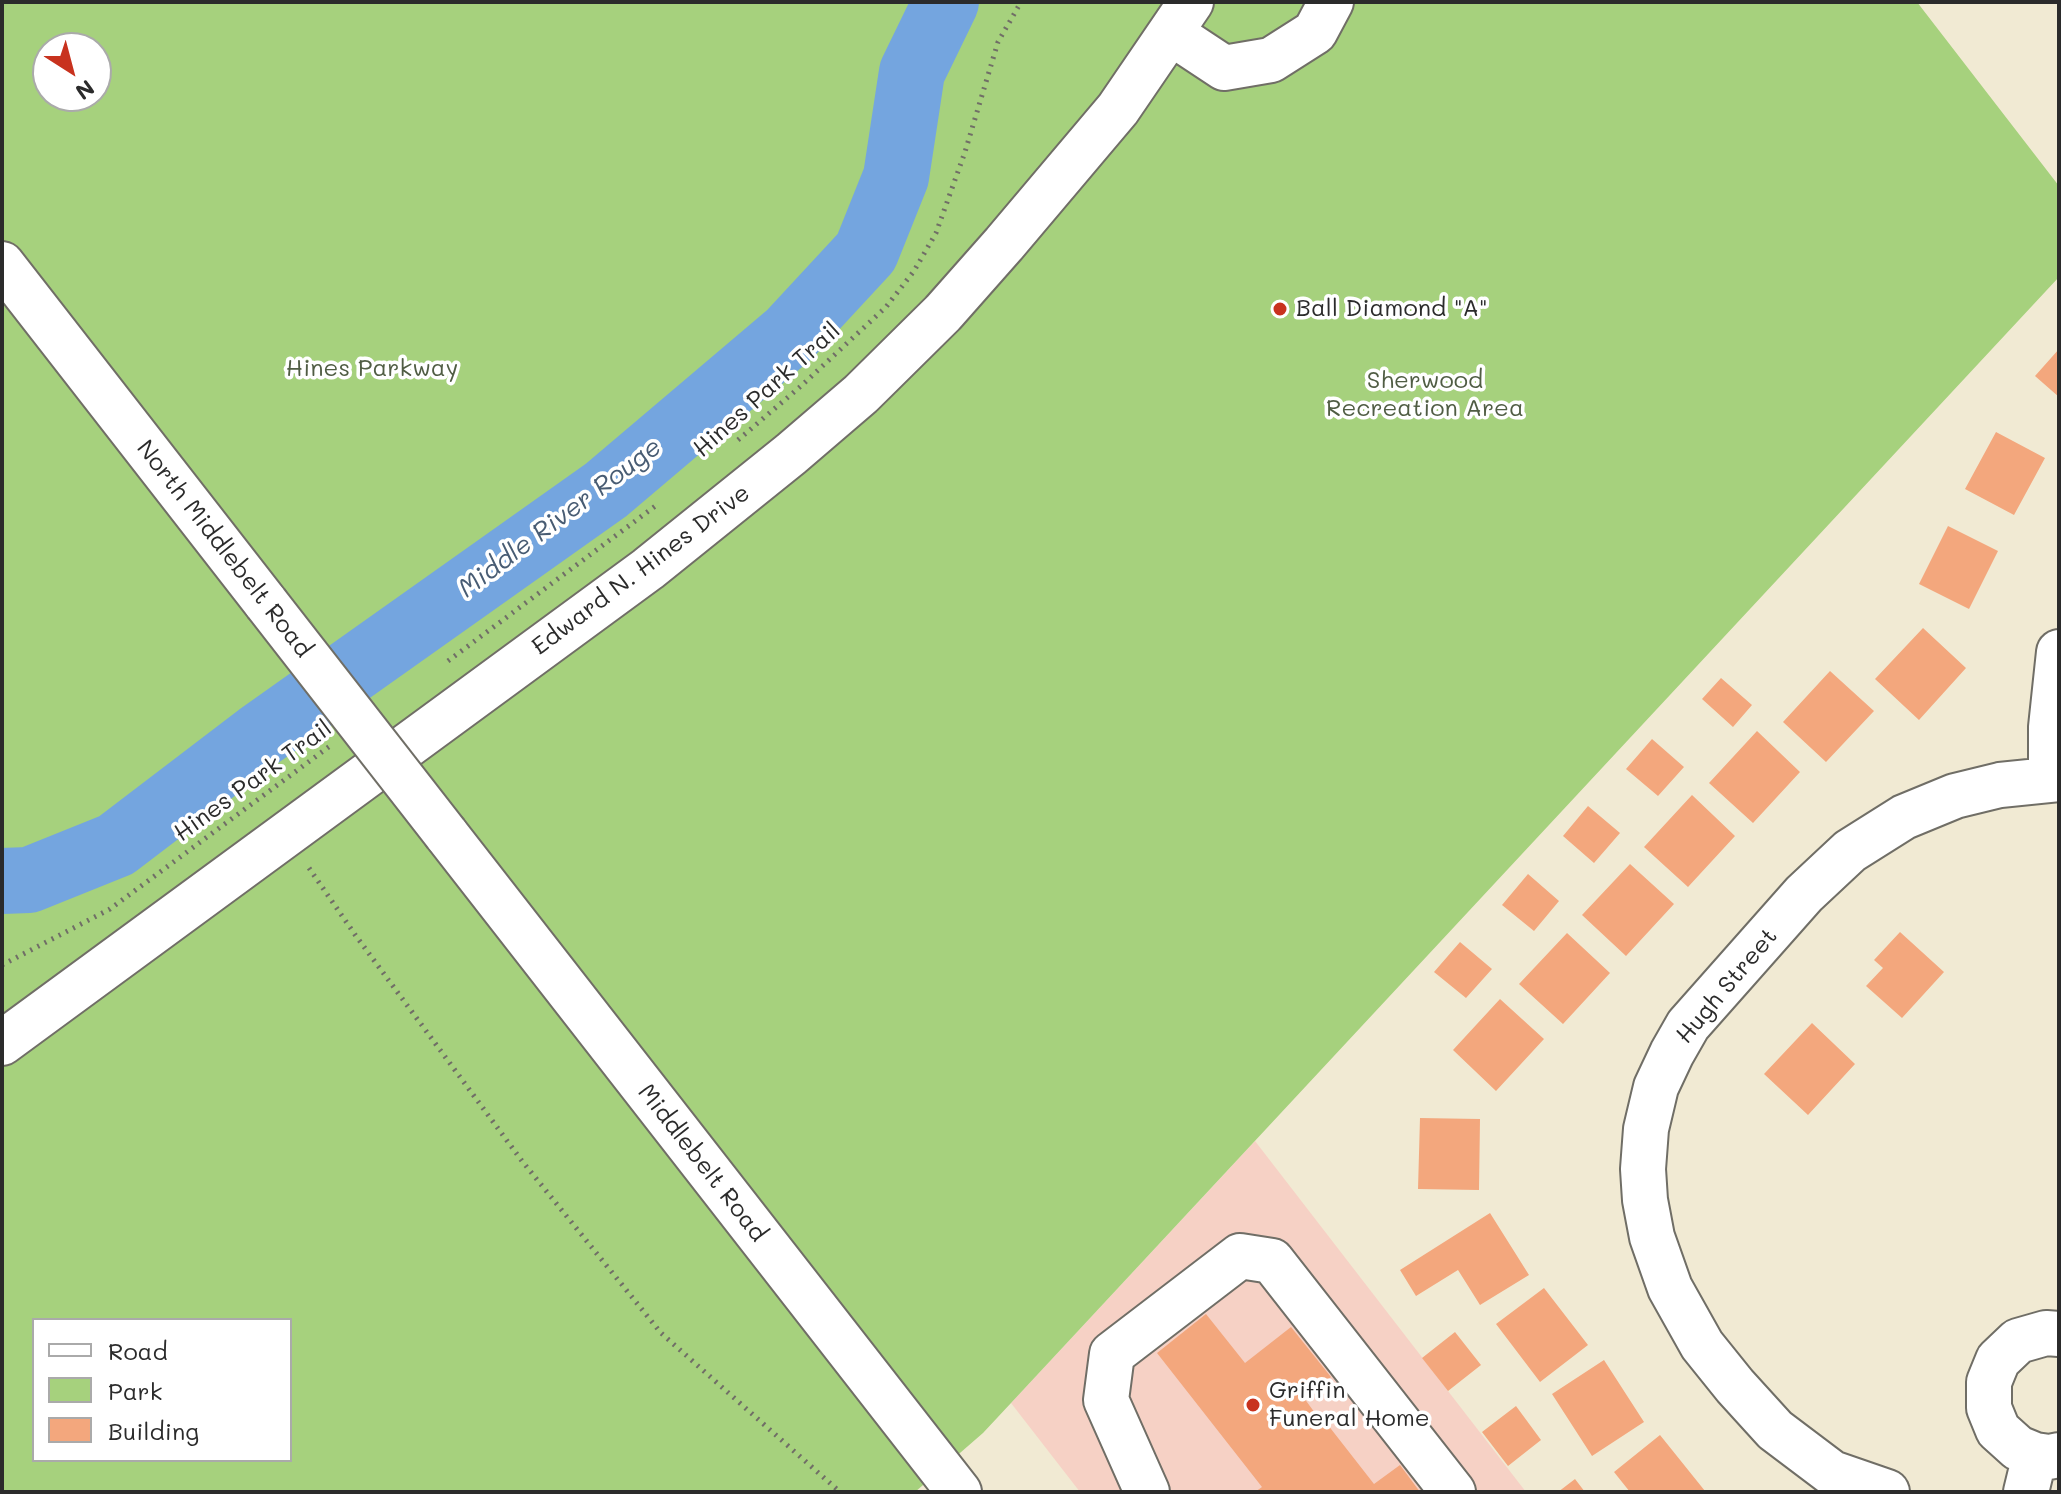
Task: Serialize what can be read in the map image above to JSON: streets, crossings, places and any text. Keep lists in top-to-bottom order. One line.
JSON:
{"streets":{"street":["North Middlebelt Road","Edward N. Hines Drive","Hugh Street","Middlebelt Road"],"path":["Hines Park Trail"]},"crossings":[["North Middlebelt Road","Middlebelt Road"]],"water":["Middle River Rouge"],"parks":["Hines Parkway","Sherwood Recreation Area"],"places":["Ball Diamond \"A\"","Griffin Funeral Home"],"legend":["Road","Park","Building"],"north":"bottom right"}
